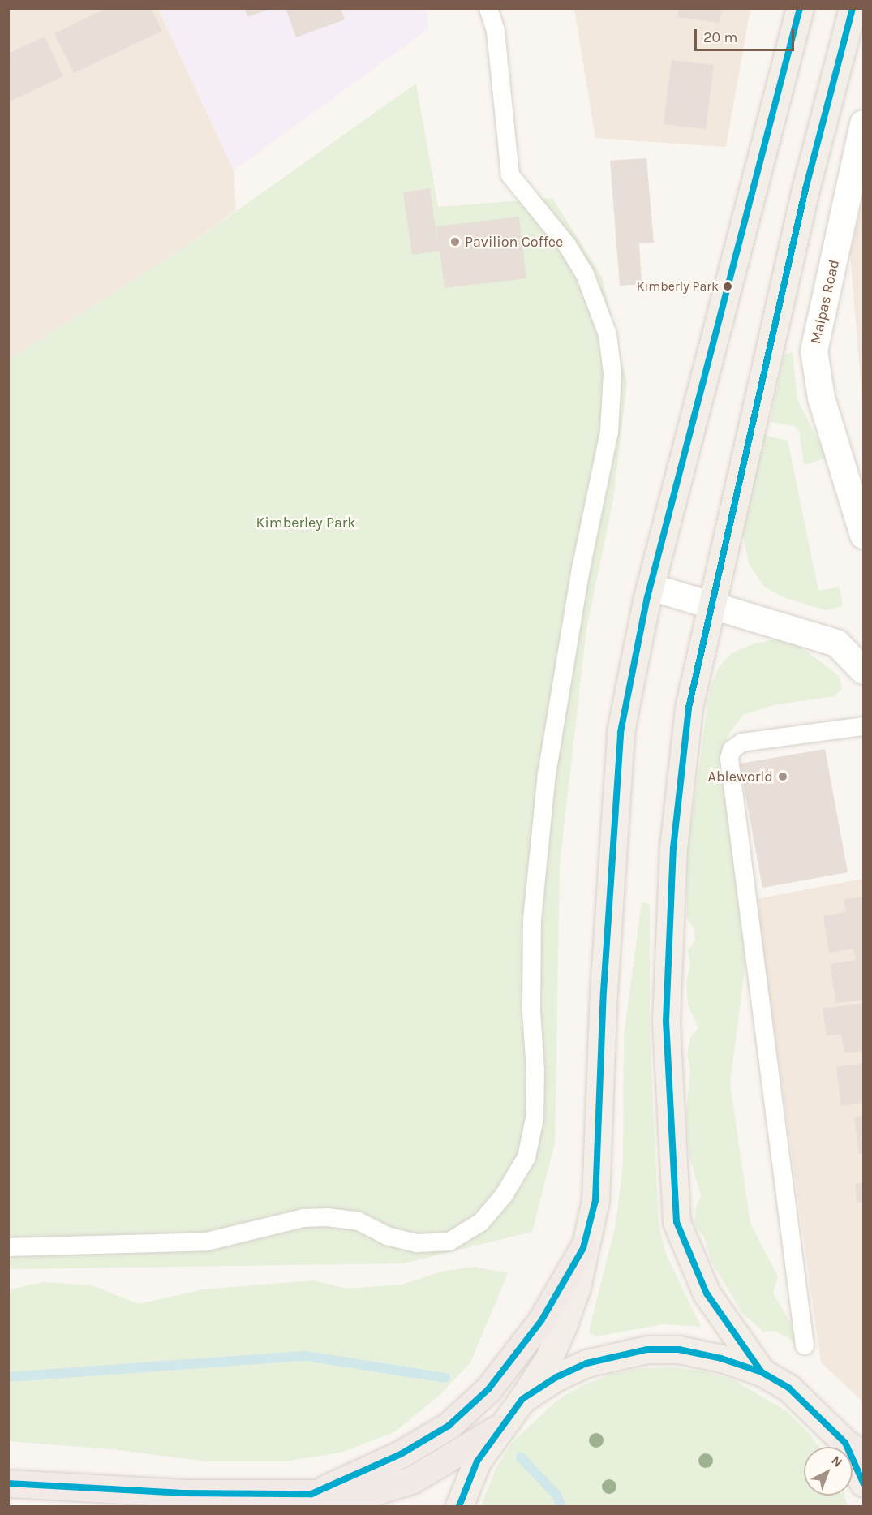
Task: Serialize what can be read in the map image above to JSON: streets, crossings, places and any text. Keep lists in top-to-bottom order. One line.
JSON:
{"streets":{"street":["Malpas Road"]},"parks":["Kimberley Park"],"places":["Pavilion Coffee","Kimberly Park","Ableworld"],"scale_bar":"20 m","north":"top right"}
